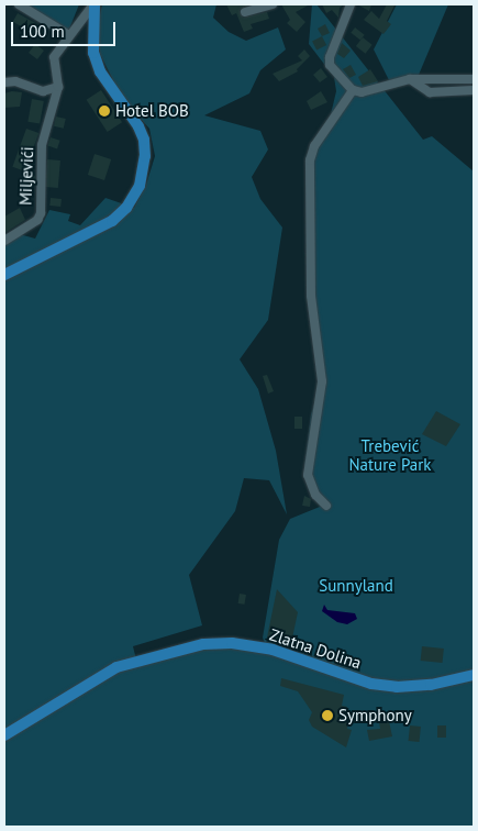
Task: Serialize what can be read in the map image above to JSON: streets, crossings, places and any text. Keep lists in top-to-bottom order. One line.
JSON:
{"streets":{"main road":["Zlatna Dolina"],"street":["Miljevići"]},"parks":["Trebević Nature Park","Sunnyland"],"places":["Hotel BOB","Symphony"],"scale_bar":"100 m"}
